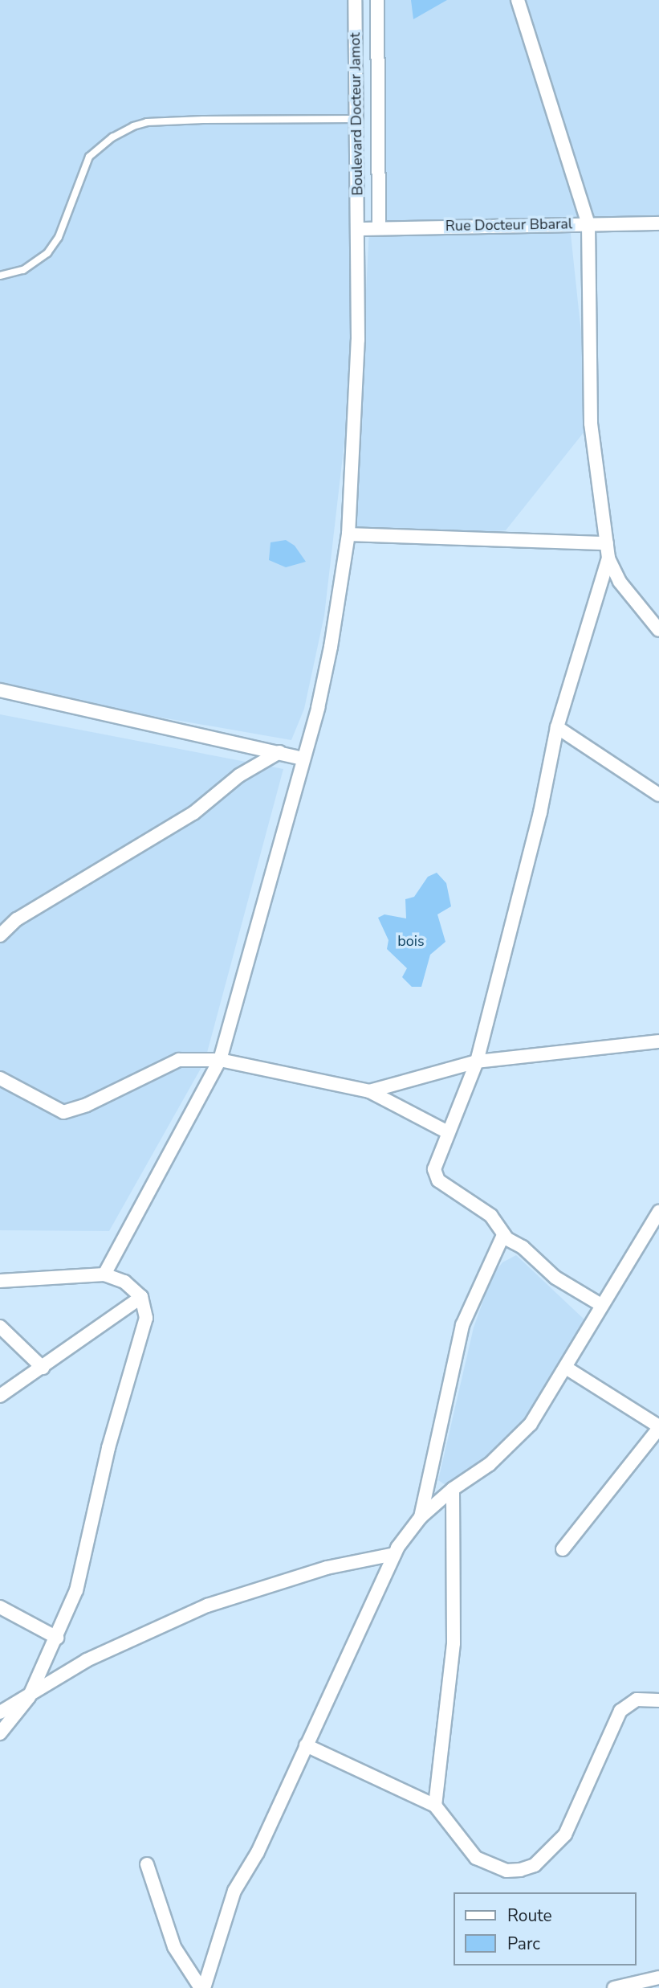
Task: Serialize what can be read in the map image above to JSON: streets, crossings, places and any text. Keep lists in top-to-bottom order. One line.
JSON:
{"streets":{"street":["Boulevard Docteur Jamot","Rue Docteur Bbaral"]},"crossings":[["Boulevard Docteur Jamot","Rue Docteur Bbaral"]],"parks":["bois"],"legend":["Route","Parc"]}
